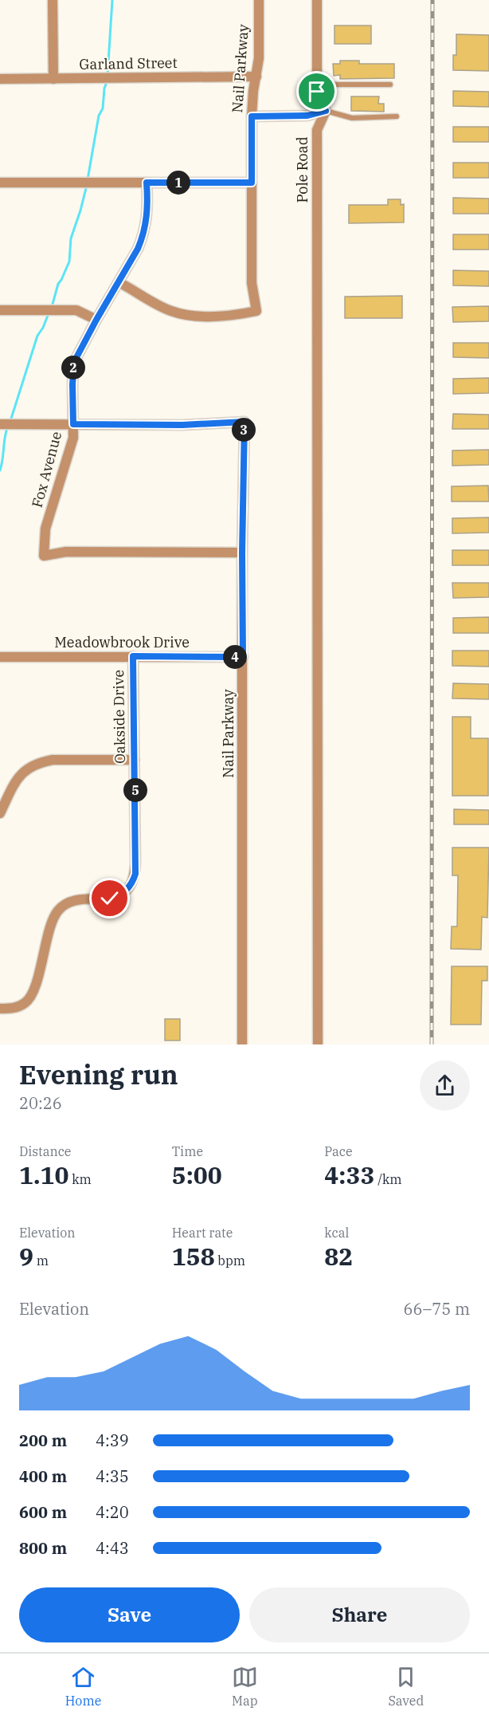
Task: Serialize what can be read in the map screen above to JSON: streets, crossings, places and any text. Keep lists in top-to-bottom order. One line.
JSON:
{"streets":{"street":["Garland Street","Nail Parkway","Pole Road","Fox Avenue","Meadowbrook Drive","Oakside Drive"]},"crossings":[["Garland Street","Nail Parkway"],["Nail Parkway","Fox Avenue"],["Nail Parkway","Meadowbrook Drive"],["Meadowbrook Drive","Oakside Drive"]],"page":{"pins":["1","2","3","4","5"],"heading":["Evening run","20:26"],"stats":[["Distance","1.10 km"],["Time","5:00"],["Pace","4:33 /km"],["Elevation","9 m"],["Heart rate","158 bpm"],["kcal","82"]],"chart":["Elevation","66–75 m"],"list":[{"name":"200 m","note":"4:39"},{"name":"400 m","note":"4:35"},{"name":"600 m","note":"4:20"},{"name":"800 m","note":"4:43"}],"buttons":["Save","Share"],"tabs":["Home","Map","Saved"]}}
